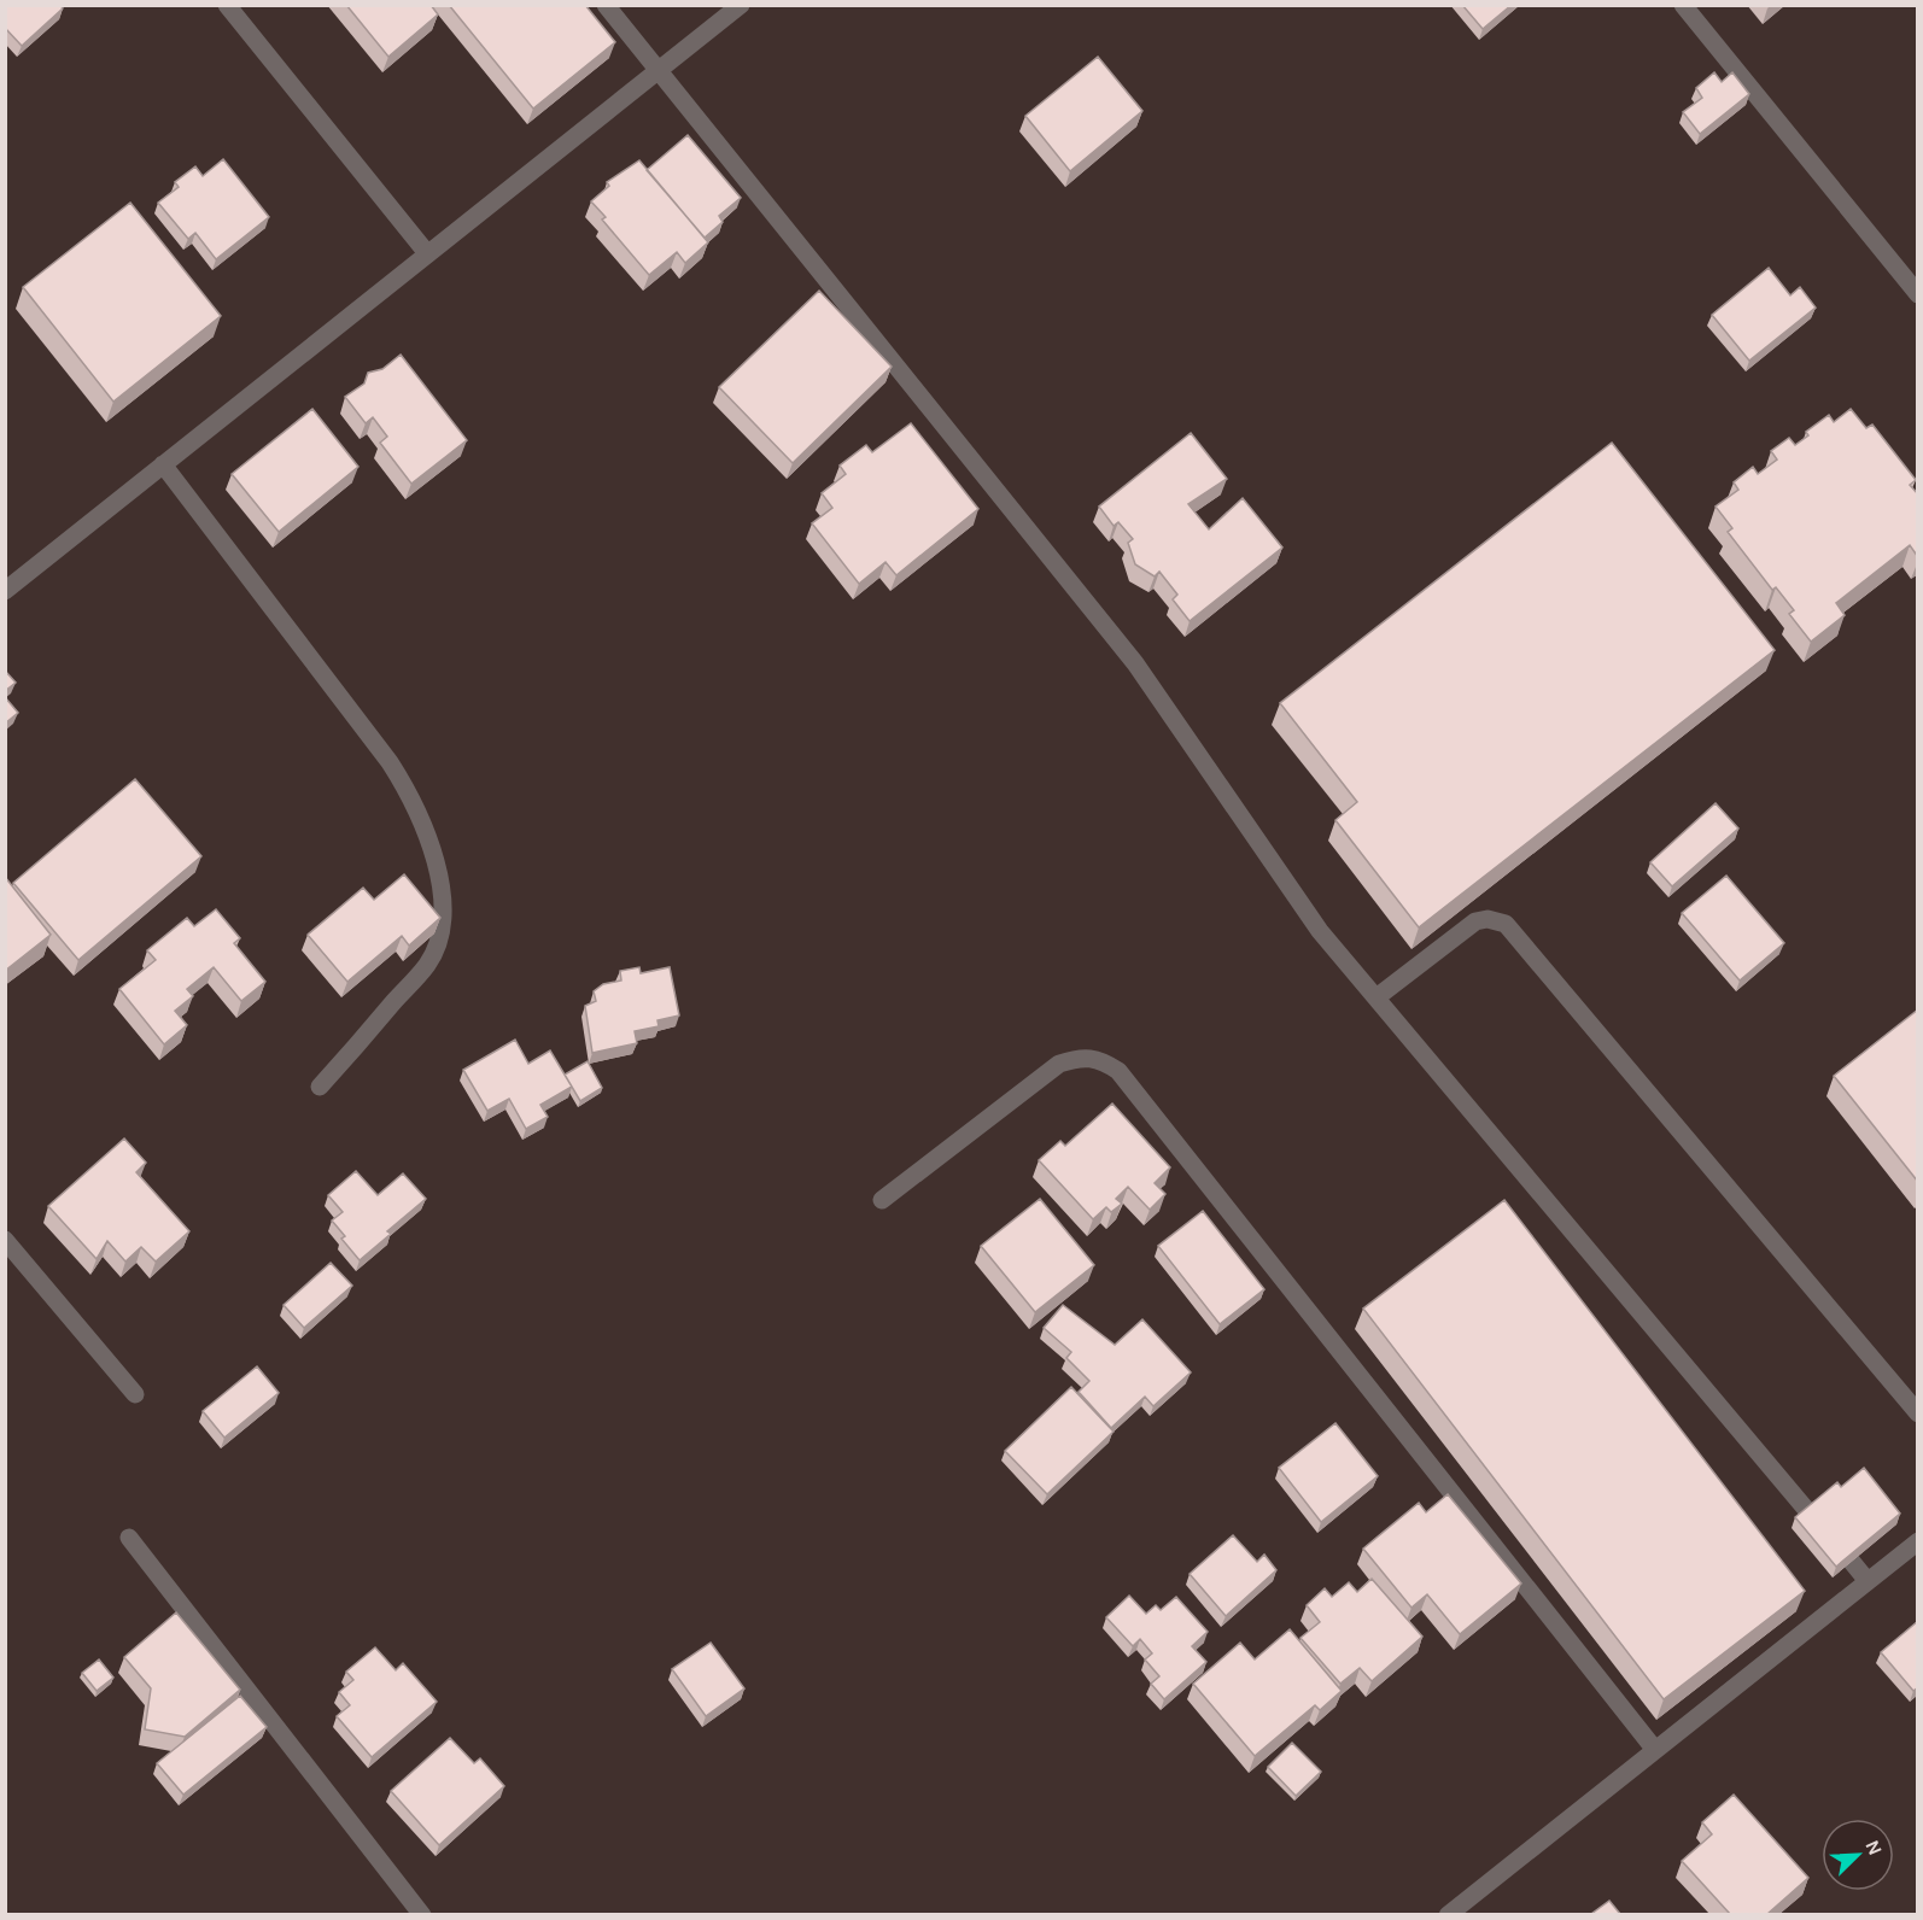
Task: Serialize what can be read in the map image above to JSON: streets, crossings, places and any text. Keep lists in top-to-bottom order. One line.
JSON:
{"north":"top right"}
